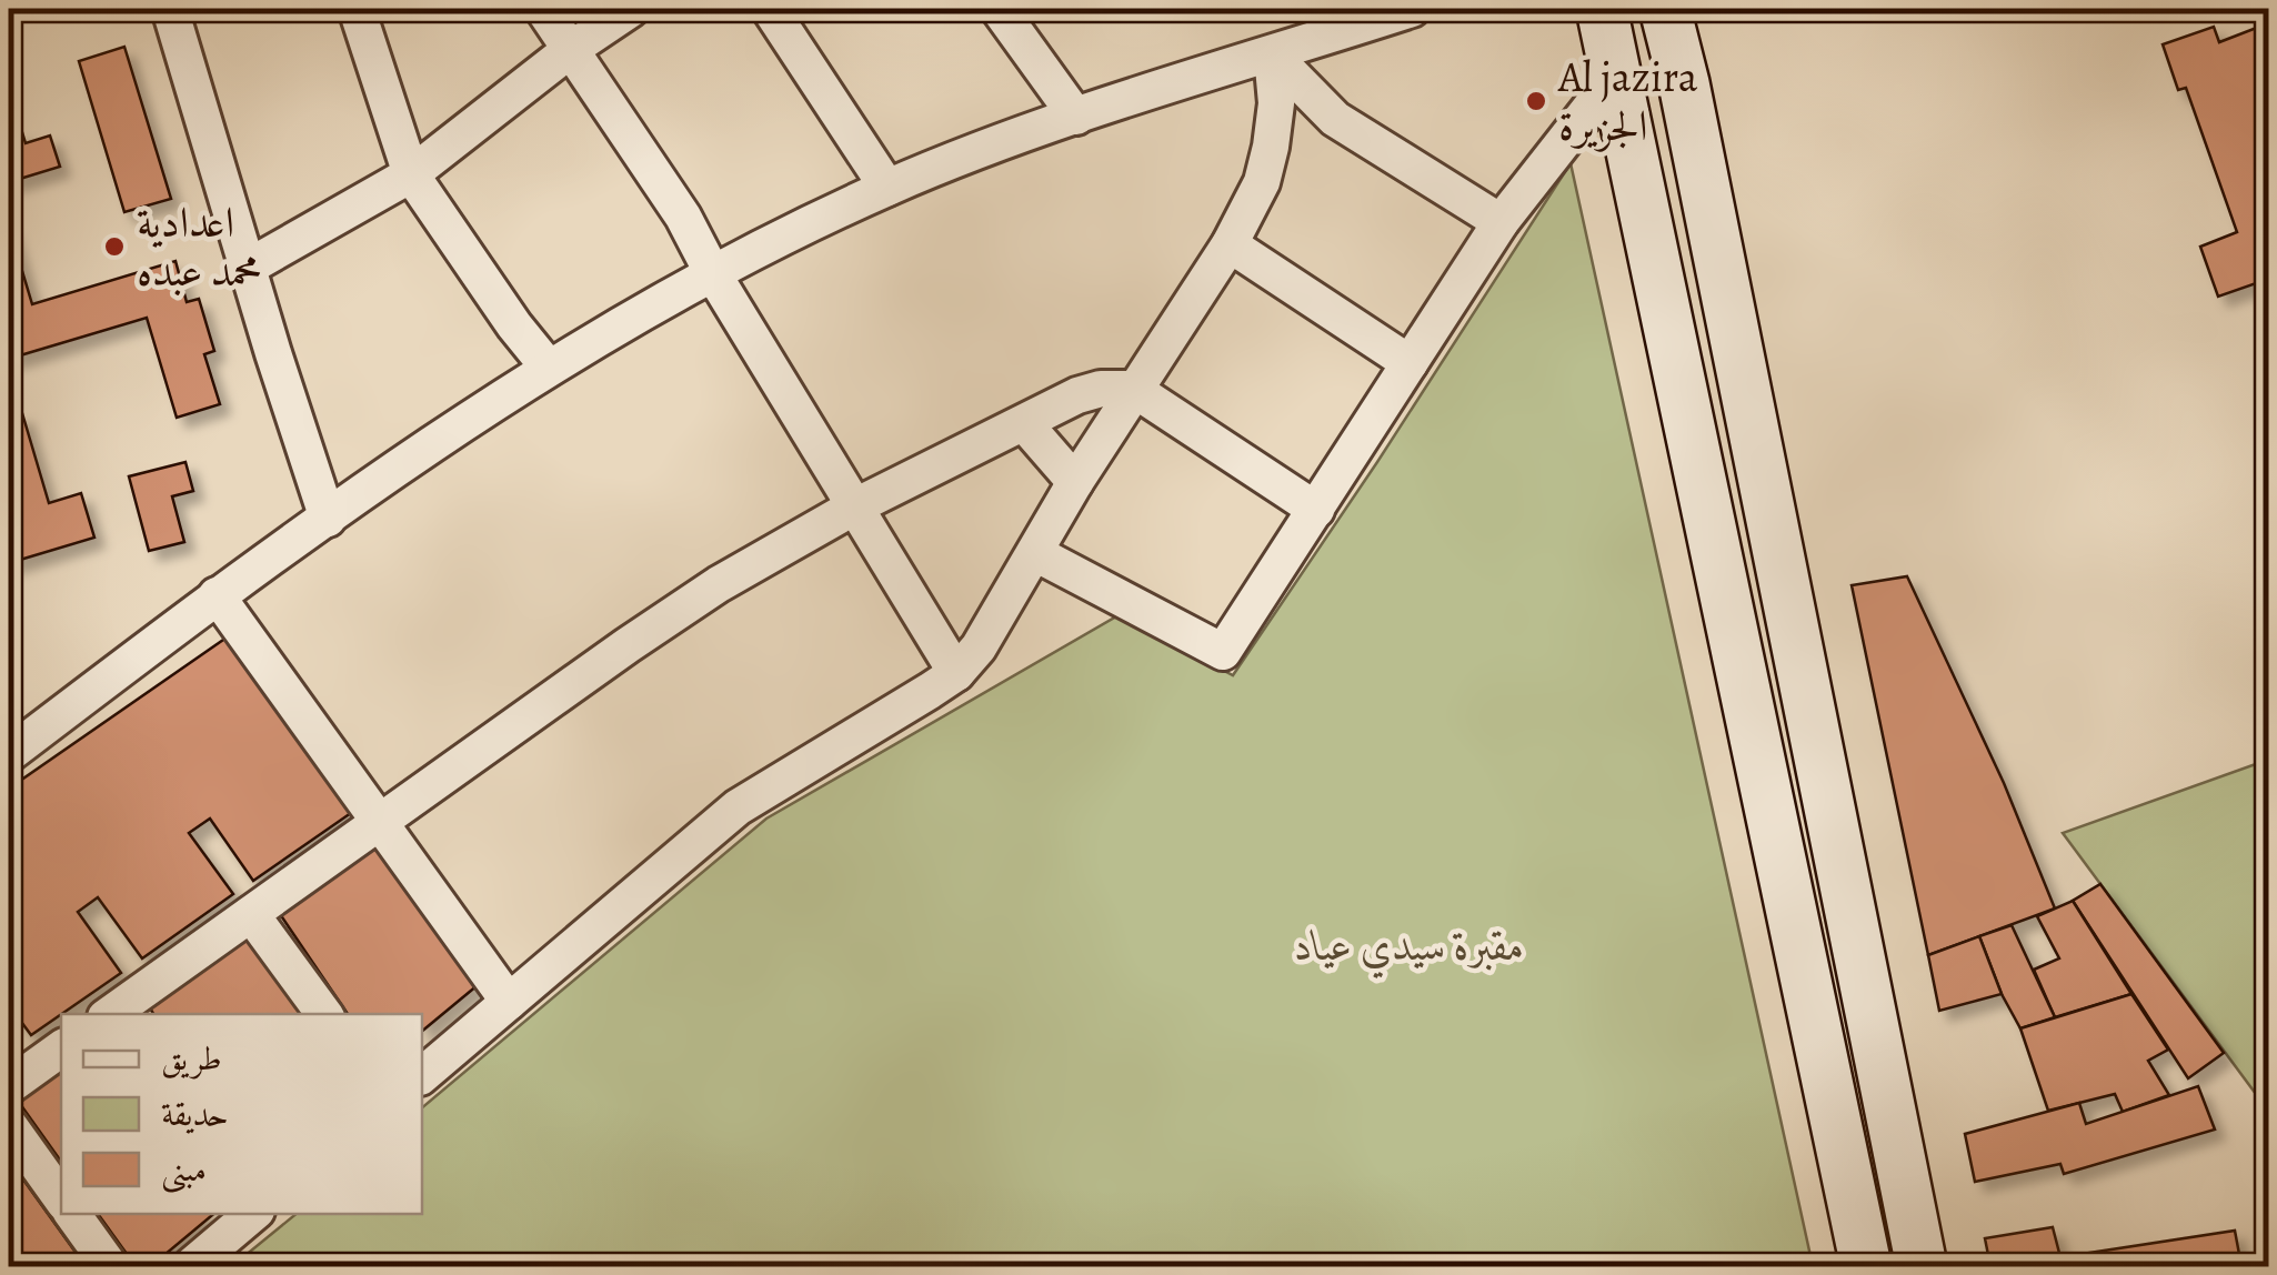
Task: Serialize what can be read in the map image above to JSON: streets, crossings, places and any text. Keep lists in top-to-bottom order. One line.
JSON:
{"parks":["مقبرة سيدي عياد"],"places":["Al jazira الجزيرة","اعدادية محمد عبده"],"legend":["طريق","حديقة","مبنى"]}
